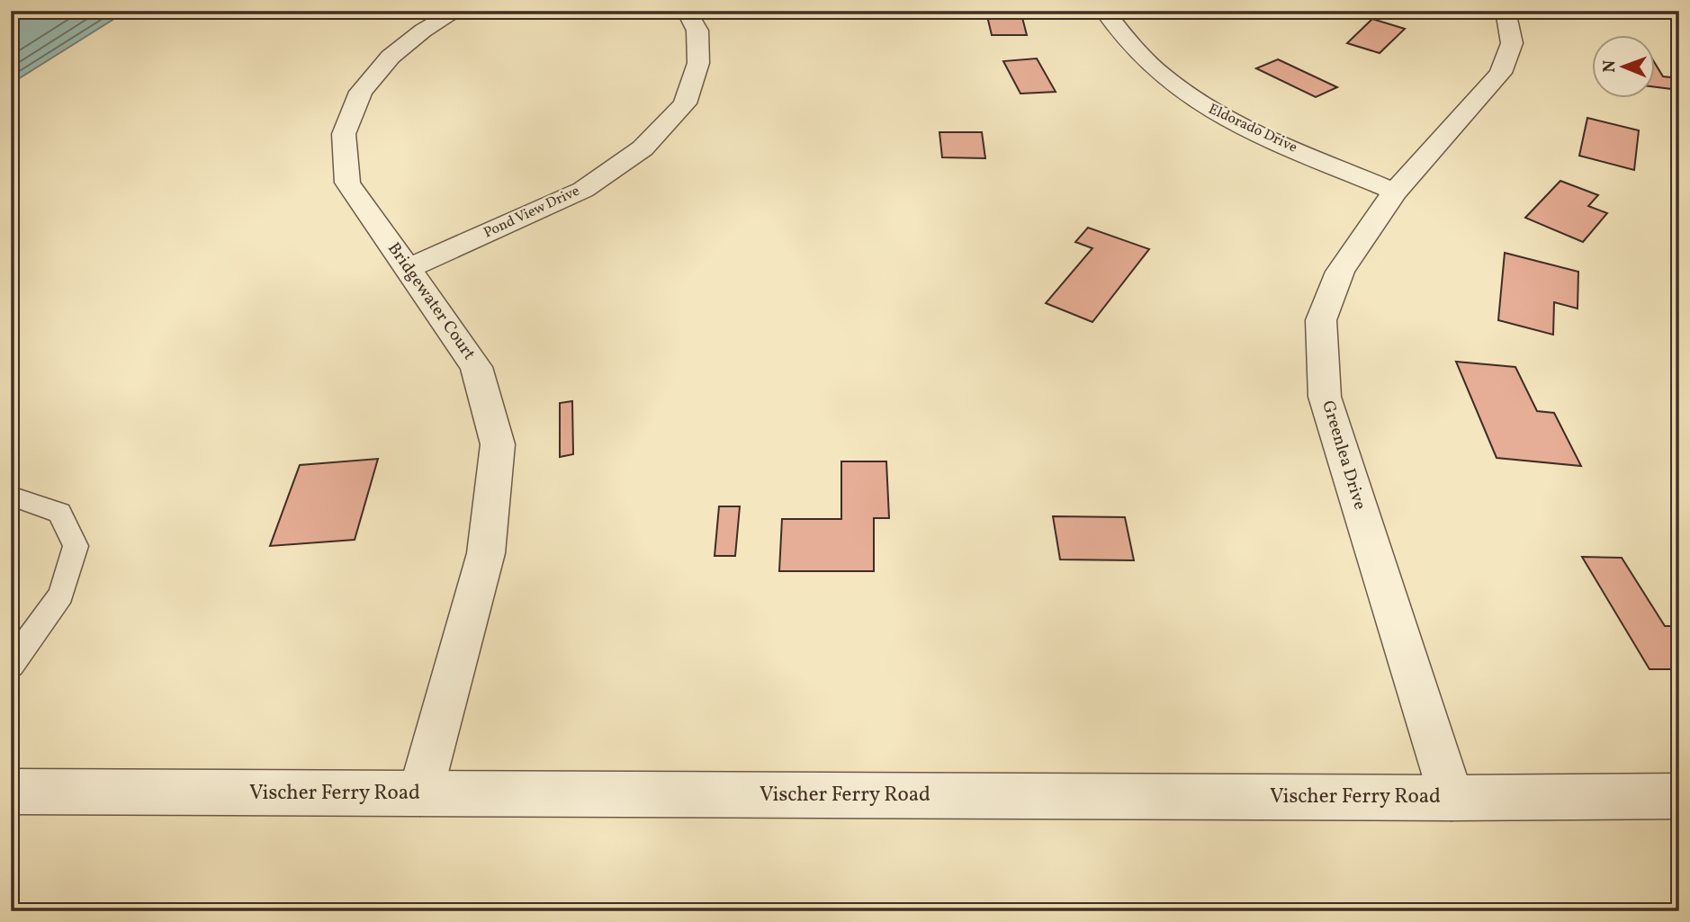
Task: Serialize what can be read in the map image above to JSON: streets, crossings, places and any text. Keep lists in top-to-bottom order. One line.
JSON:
{"streets":{"street":["Eldorado Drive","Pond View Drive","Bridgewater Court","Greenlea Drive","Vischer Ferry Road"]},"crossings":[["Eldorado Drive","Greenlea Drive"],["Pond View Drive","Bridgewater Court"],["Bridgewater Court","Vischer Ferry Road"],["Greenlea Drive","Vischer Ferry Road"]],"north":"left"}
